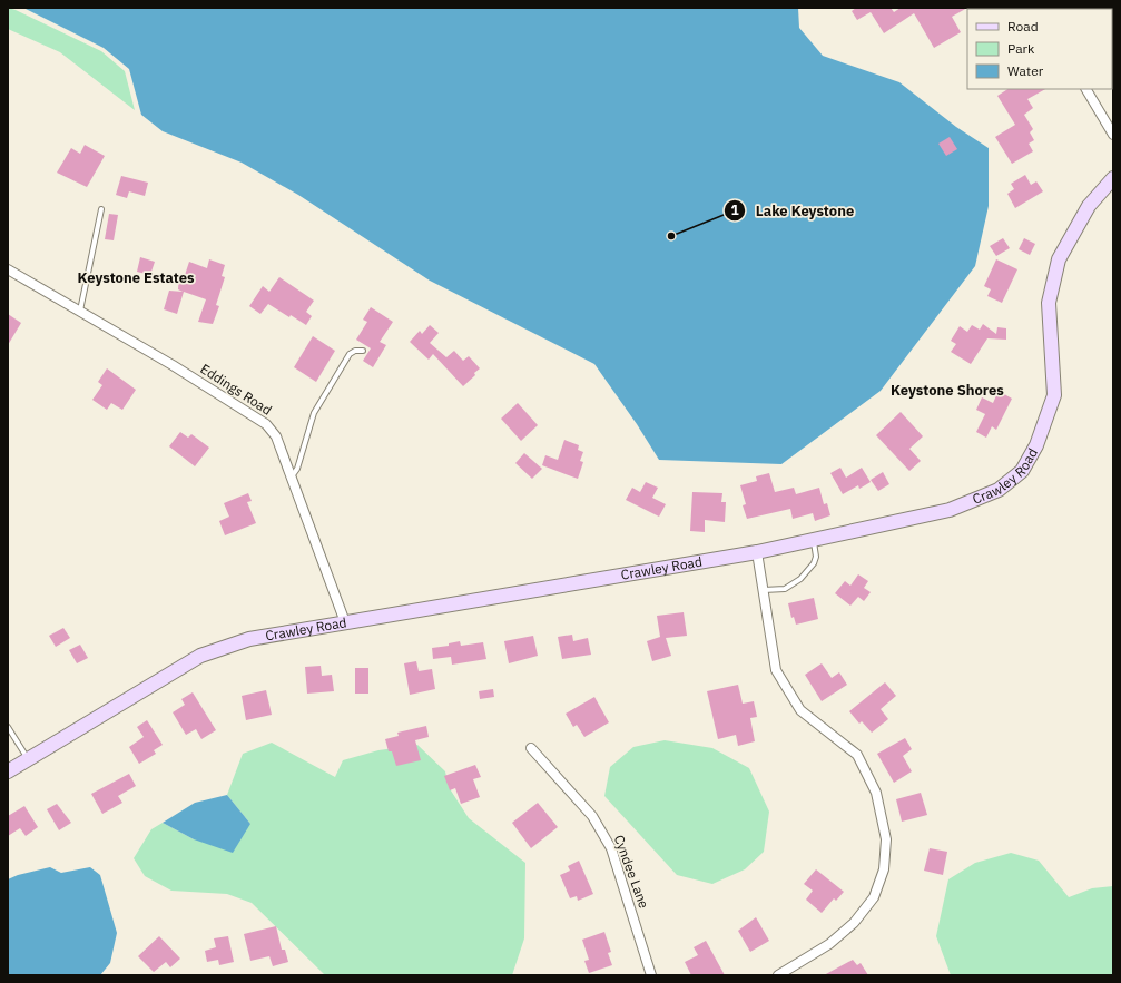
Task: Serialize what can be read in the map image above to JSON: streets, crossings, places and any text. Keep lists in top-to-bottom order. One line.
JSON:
{"streets":{"street":["Eddings Road","Crawley Road","Cyndee Lane"]},"crossings":[["Eddings Road","Crawley Road"]],"districts":["Keystone Estates","Keystone Shores"],"places":["Lake Keystone"],"legend":["Road","Park","Water"]}
